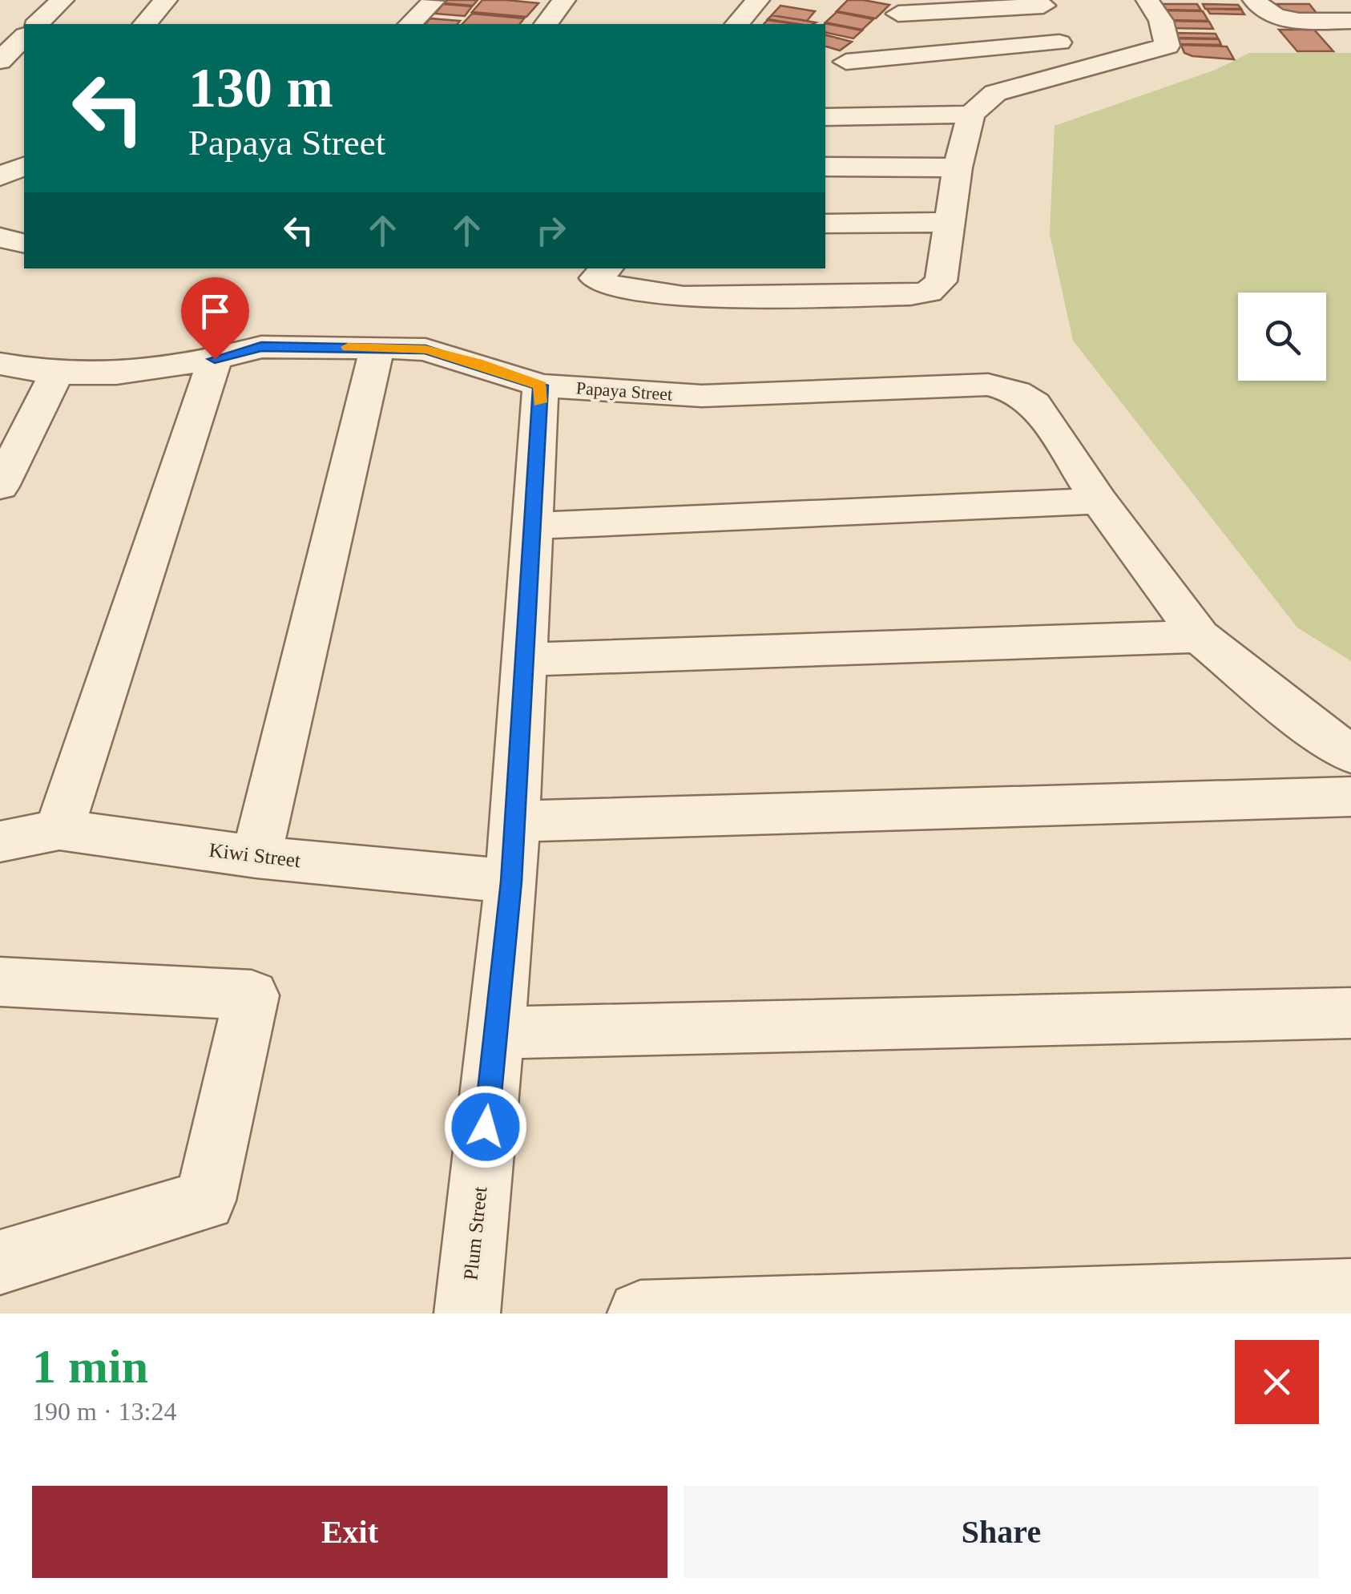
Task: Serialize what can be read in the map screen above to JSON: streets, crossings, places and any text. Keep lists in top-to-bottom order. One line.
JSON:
{"streets":{"street":["Papaya Street","Kiwi Street","Plum Street"]},"crossings":[["Papaya Street","Plum Street"],["Kiwi Street","Plum Street"]],"page":{"turn":["130 m","Papaya Street"],"heading":["1 min","190 m · 13:24"],"buttons":["Exit","Share"]}}
